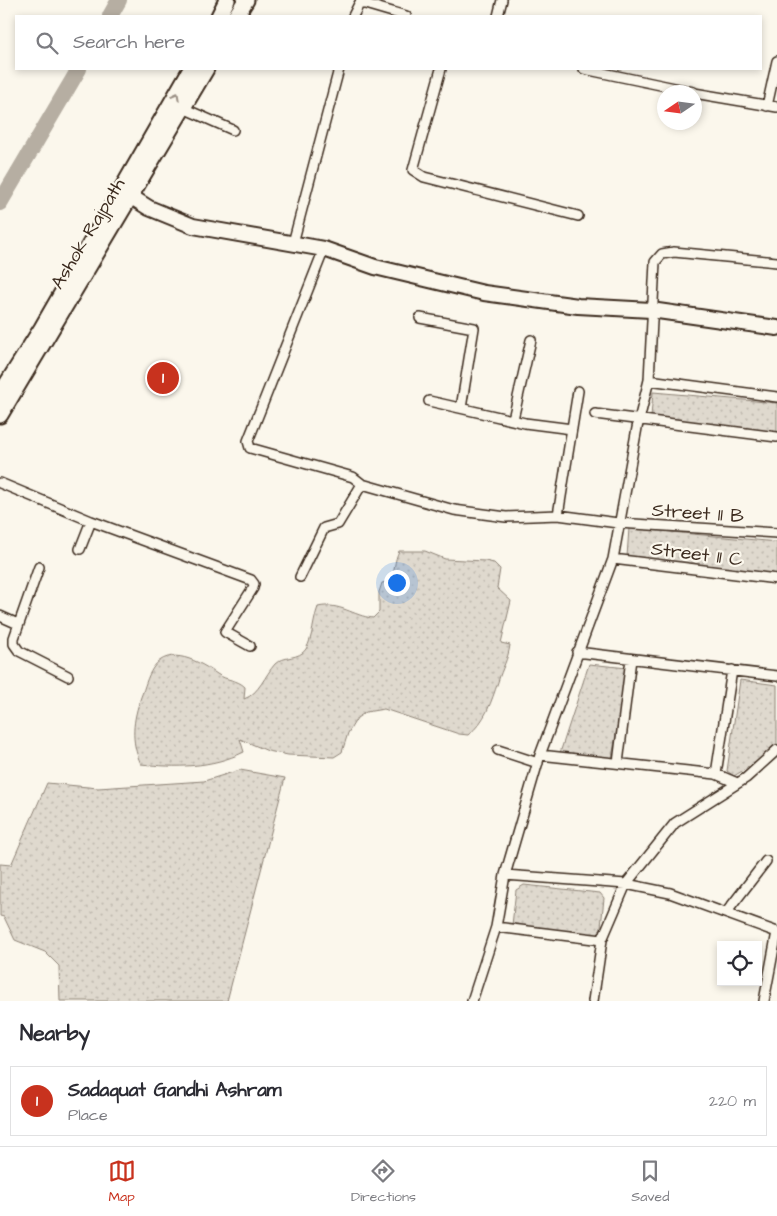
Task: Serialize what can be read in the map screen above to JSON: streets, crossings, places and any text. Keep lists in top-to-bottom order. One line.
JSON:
{"streets":{"main road":["Ashok Rajpath"],"street":["Street 11 B","Street 11 C"]},"north":"left","page":{"search":"Search here","pins":"1","heading":"Nearby","list":[{"mark":"1","name":"Sadaquat Gandhi Ashram","note":"Place","value":"220 m"}],"nav":["Map","Directions","Saved"]}}
